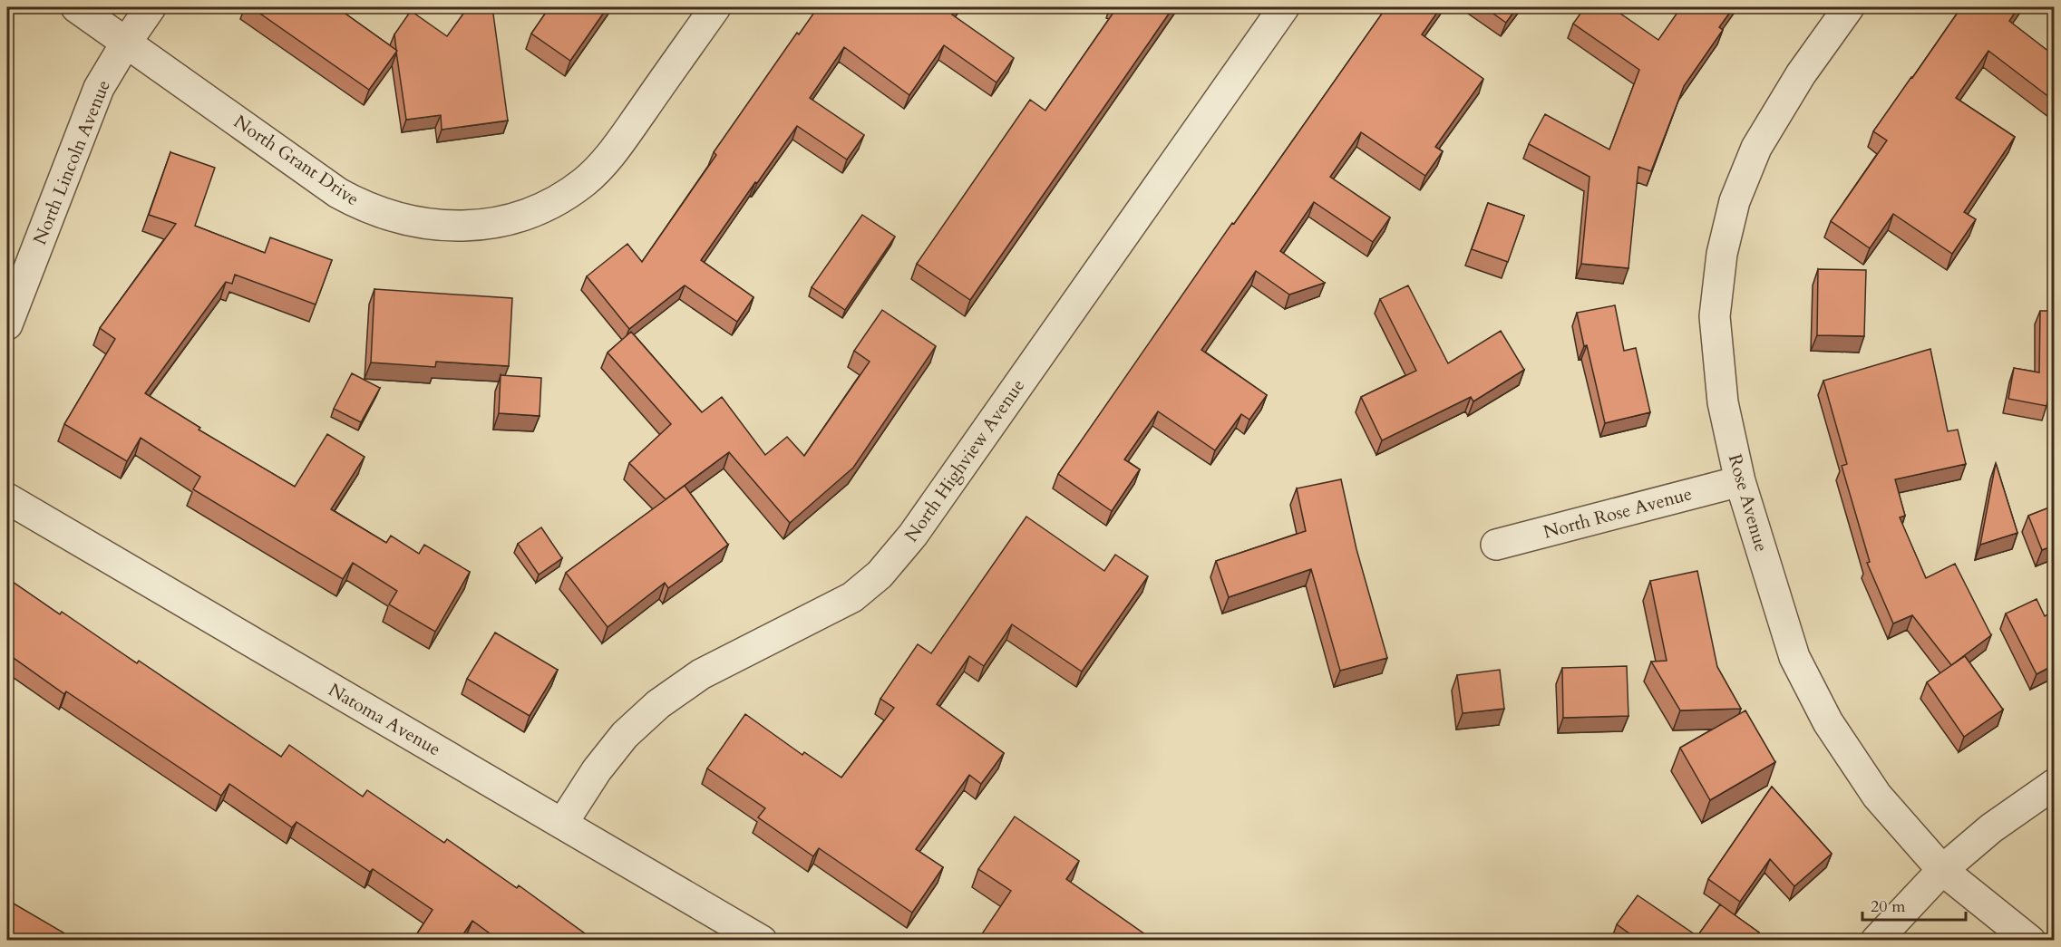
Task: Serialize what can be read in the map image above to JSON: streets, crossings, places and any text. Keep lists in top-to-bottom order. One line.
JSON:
{"streets":{"street":["North Grant Drive","North Lincoln Avenue","North Highview Avenue","Rose Avenue","North Rose Avenue","Natoma Avenue"]},"crossings":[["North Grant Drive","North Lincoln Avenue"],["North Highview Avenue","Natoma Avenue"],["Rose Avenue","North Rose Avenue"]],"scale_bar":"20 m"}
